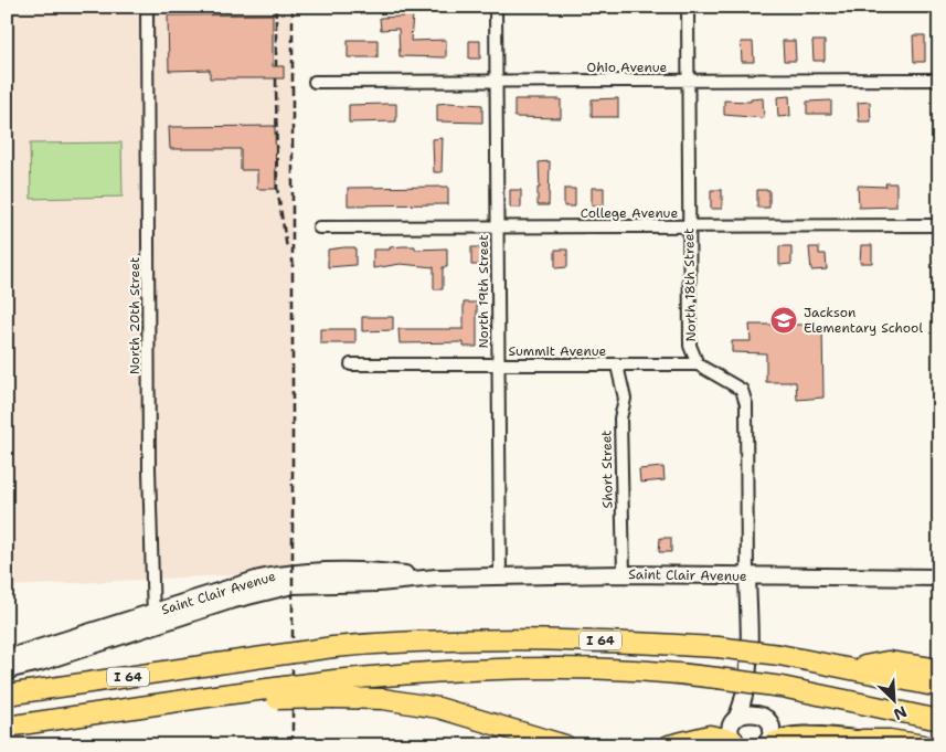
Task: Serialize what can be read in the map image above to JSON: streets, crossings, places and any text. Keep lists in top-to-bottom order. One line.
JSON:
{"streets":{"highway":["I 64"],"main road":["Saint Clair Avenue"],"street":["Ohio Avenue","College Avenue","North 18th Street","North 19th Street","North 20th Street","Summit Avenue","Short Street"]},"crossings":[["Ohio Avenue","North 18th Street"],["Ohio Avenue","North 19th Street"],["College Avenue","North 18th Street"],["College Avenue","North 19th Street"],["North 18th Street","Summit Avenue"],["North 19th Street","Summit Avenue"],["North 19th Street","Saint Clair Avenue"],["North 20th Street","Saint Clair Avenue"],["Summit Avenue","Short Street"],["Short Street","Saint Clair Avenue"]],"places":{"school or university":["Jackson Elementary School"]},"north":"bottom right"}
